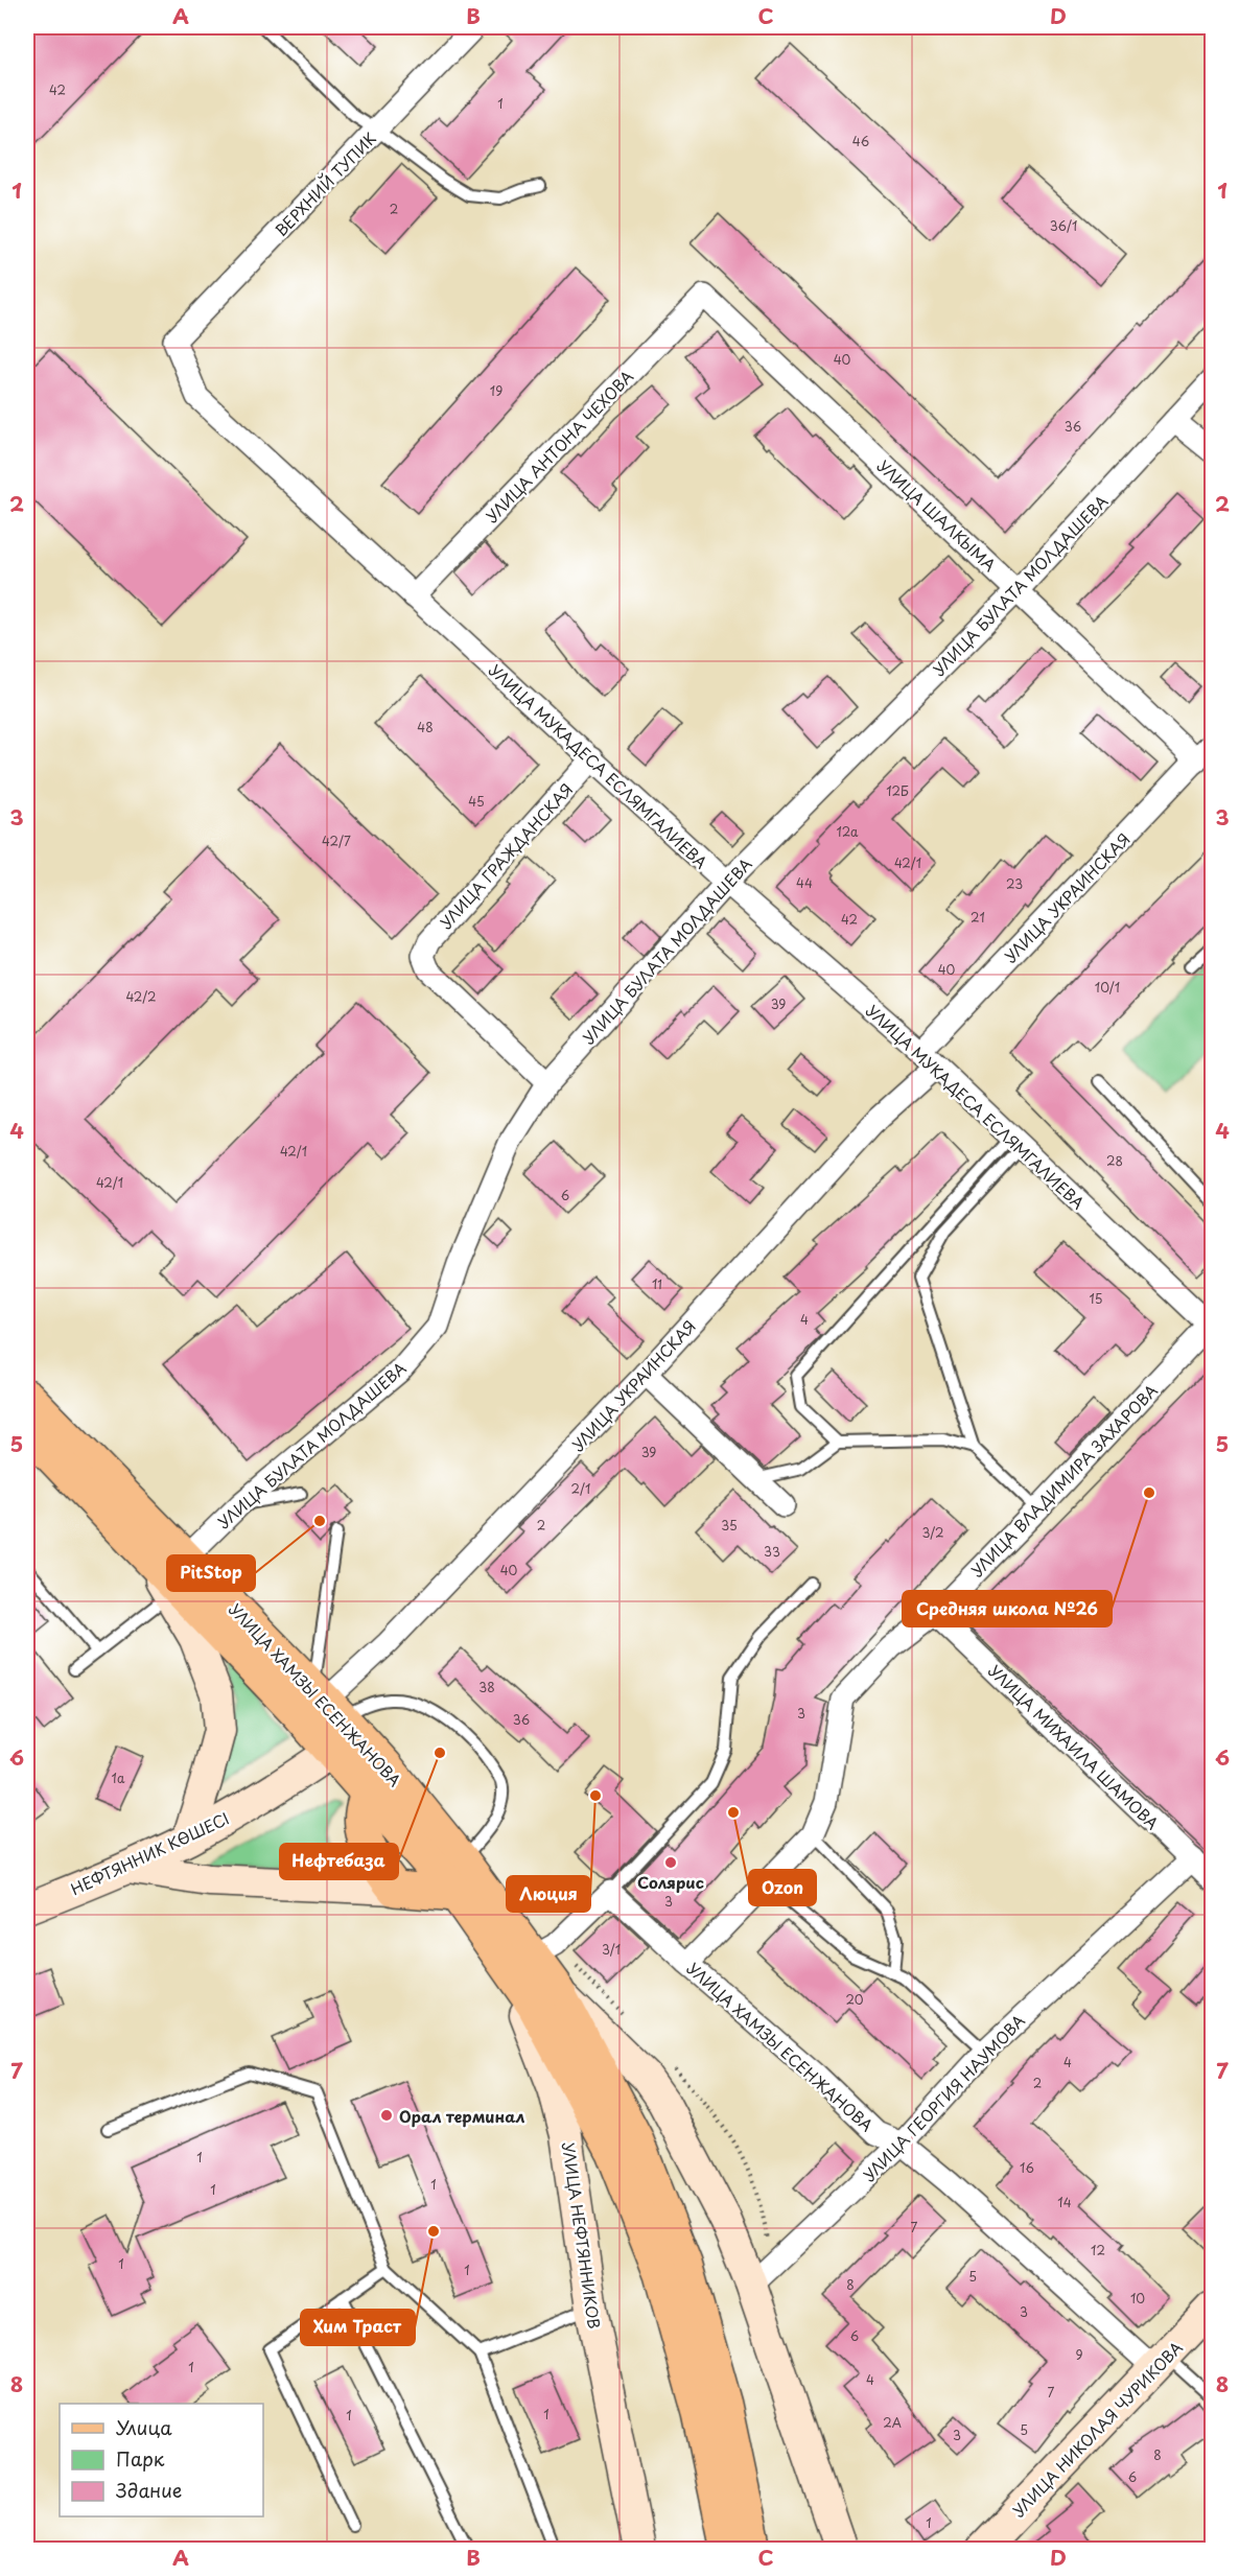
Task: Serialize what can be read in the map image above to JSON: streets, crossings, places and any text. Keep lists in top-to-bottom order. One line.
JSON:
{"streets":{"main road":["УЛИЦА ХАМЗЫ ЕСЕНЖАНОВА"],"street":["ВЕРХНИЙ ТУПИК","УЛИЦА АНТОНА ЧЕХОВА","УЛИЦА ШАЛКЫМА","УЛИЦА БУЛАТА МОЛДАШЕВА","УЛИЦА МУКАДЕСА ЕСЛЯМГАЛИЕВА","УЛИЦА ГРАЖДАНСКАЯ","УЛИЦА УКРАИНСКАЯ","УЛИЦА ВЛАДИМИРА ЗАХАРОВА","УЛИЦА МИХАИЛА ШАМОВА","НЕФТЯННИК КӨШЕСІ","УЛИЦА ГЕОРГИЯ НАУМОВА","УЛИЦА НЕФТЯННИКОВ","УЛИЦА НИКОЛАЯ ЧУРИКОВА"]},"crossings":[["ВЕРХНИЙ ТУПИК","УЛИЦА МУКАДЕСА ЕСЛЯМГАЛИЕВА"],["УЛИЦА АНТОНА ЧЕХОВА","УЛИЦА ШАЛКЫМА"],["УЛИЦА АНТОНА ЧЕХОВА","УЛИЦА МУКАДЕСА ЕСЛЯМГАЛИЕВА"],["УЛИЦА ШАЛКЫМА","УЛИЦА БУЛАТА МОЛДАШЕВА"],["УЛИЦА ШАЛКЫМА","УЛИЦА УКРАИНСКАЯ"],["УЛИЦА БУЛАТА МОЛДАШЕВА","УЛИЦА МУКАДЕСА ЕСЛЯМГАЛИЕВА"],["УЛИЦА БУЛАТА МОЛДАШЕВА","УЛИЦА ГРАЖДАНСКАЯ"],["УЛИЦА БУЛАТА МОЛДАШЕВА","УЛИЦА ХАМЗЫ ЕСЕНЖАНОВА"],["УЛИЦА МУКАДЕСА ЕСЛЯМГАЛИЕВА","УЛИЦА ГРАЖДАНСКАЯ"],["УЛИЦА МУКАДЕСА ЕСЛЯМГАЛИЕВА","УЛИЦА УКРАИНСКАЯ"],["УЛИЦА МУКАДЕСА ЕСЛЯМГАЛИЕВА","УЛИЦА ВЛАДИМИРА ЗАХАРОВА"],["УЛИЦА УКРАИНСКАЯ","УЛИЦА ХАМЗЫ ЕСЕНЖАНОВА"],["УЛИЦА УКРАИНСКАЯ","НЕФТЯННИК КӨШЕСІ"],["УЛИЦА ВЛАДИМИРА ЗАХАРОВА","УЛИЦА ХАМЗЫ ЕСЕНЖАНОВА"],["УЛИЦА ВЛАДИМИРА ЗАХАРОВА","УЛИЦА МИХАИЛА ШАМОВА"],["УЛИЦА ХАМЗЫ ЕСЕНЖАНОВА","НЕФТЯННИК КӨШЕСІ"],["УЛИЦА ХАМЗЫ ЕСЕНЖАНОВА","УЛИЦА ГЕОРГИЯ НАУМОВА"],["УЛИЦА ХАМЗЫ ЕСЕНЖАНОВА","УЛИЦА НЕФТЯННИКОВ"],["УЛИЦА ХАМЗЫ ЕСЕНЖАНОВА","УЛИЦА НИКОЛАЯ ЧУРИКОВА"],["УЛИЦА МИХАИЛА ШАМОВА","УЛИЦА ГЕОРГИЯ НАУМОВА"]],"places":["Средняя школа №26","PitStop","Нефтебаза","Люция","Ozon","Солярис","Орал терминал","Хим Траст"],"house_numbers":["42","1","46","2","36/1","40","19","36","48","12Б","45","12а","42/7","42/1","44","23","21","42","40","10/1","42/2","39","42/1","28","42/1","6","11","15","4","39","2/1","2","35","3/2","33","40","38","3","36","1а","3","3/1","20","4","2","1","16","1","1","14","7","12","1","1","5","8","10","3","6","9","1","4","7","1","1","2А","5","3","8","6","1"],"legend":["Улица","Парк","Здание"],"grid":{"columns":["A","B","C","D"],"rows":["1","2","3","4","5","6","7","8"]}}
